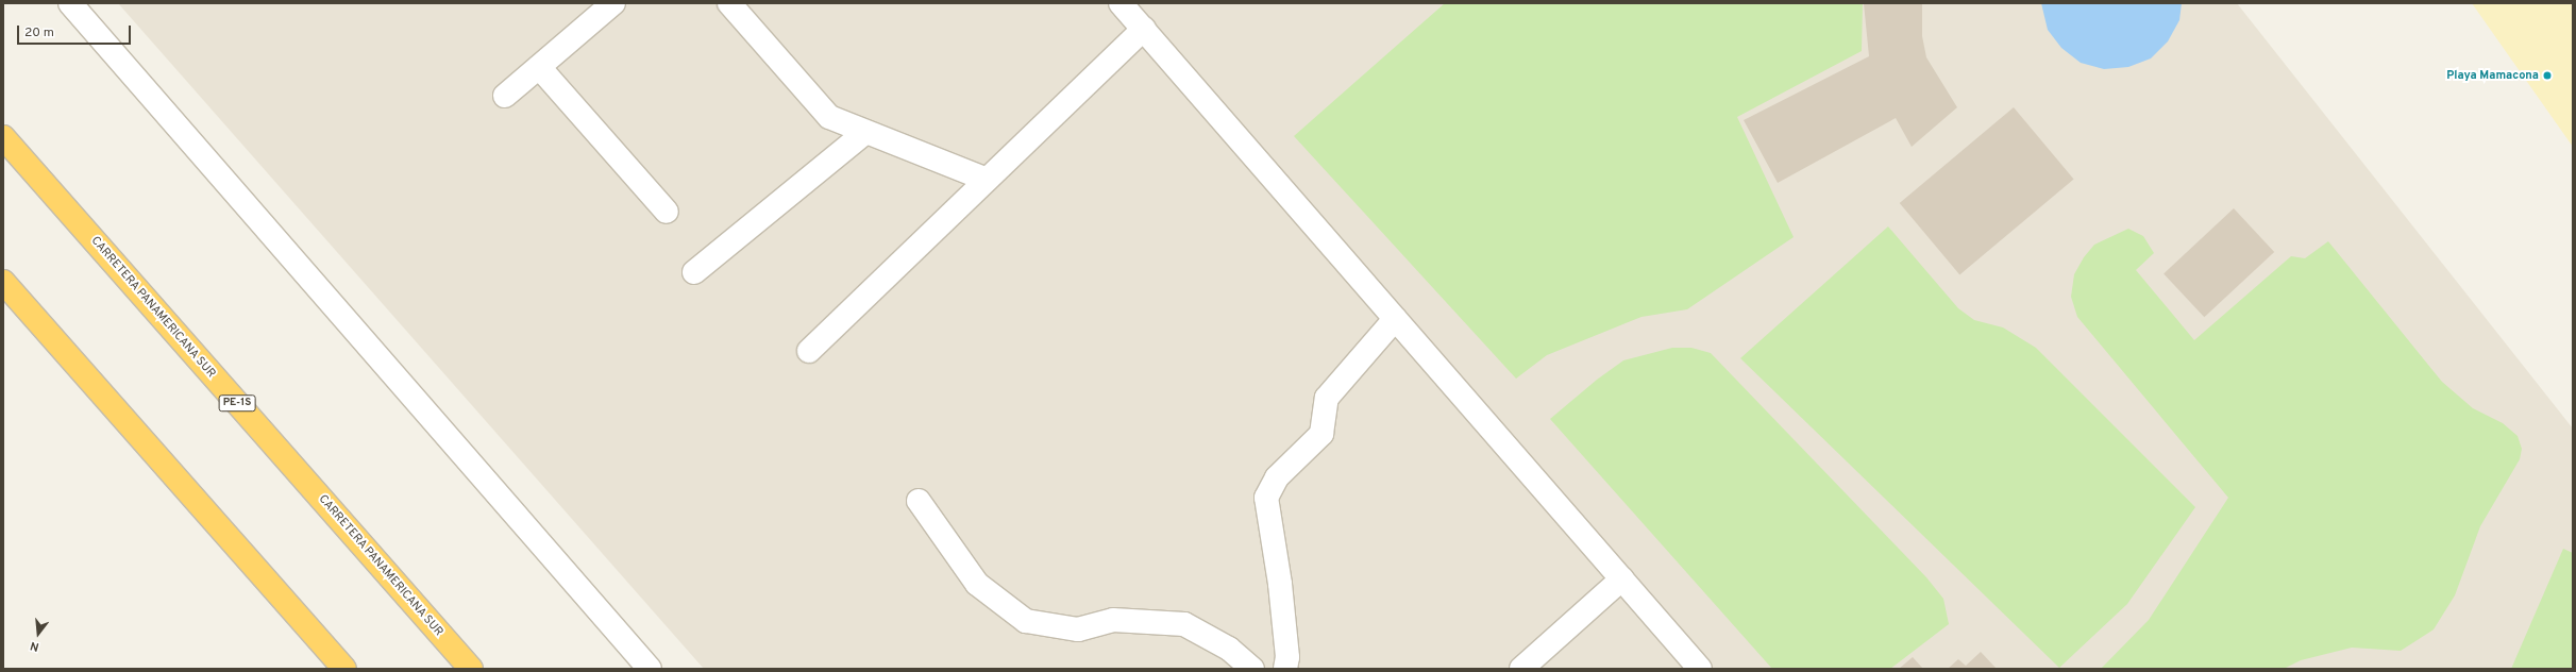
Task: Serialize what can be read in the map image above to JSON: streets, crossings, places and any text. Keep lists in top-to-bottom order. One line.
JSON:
{"streets":{"highway":["CARRETERA PANAMERICANA SUR","PE-1S"]},"places":["Playa Mamacona"],"scale_bar":"20 m","north":"bottom"}
